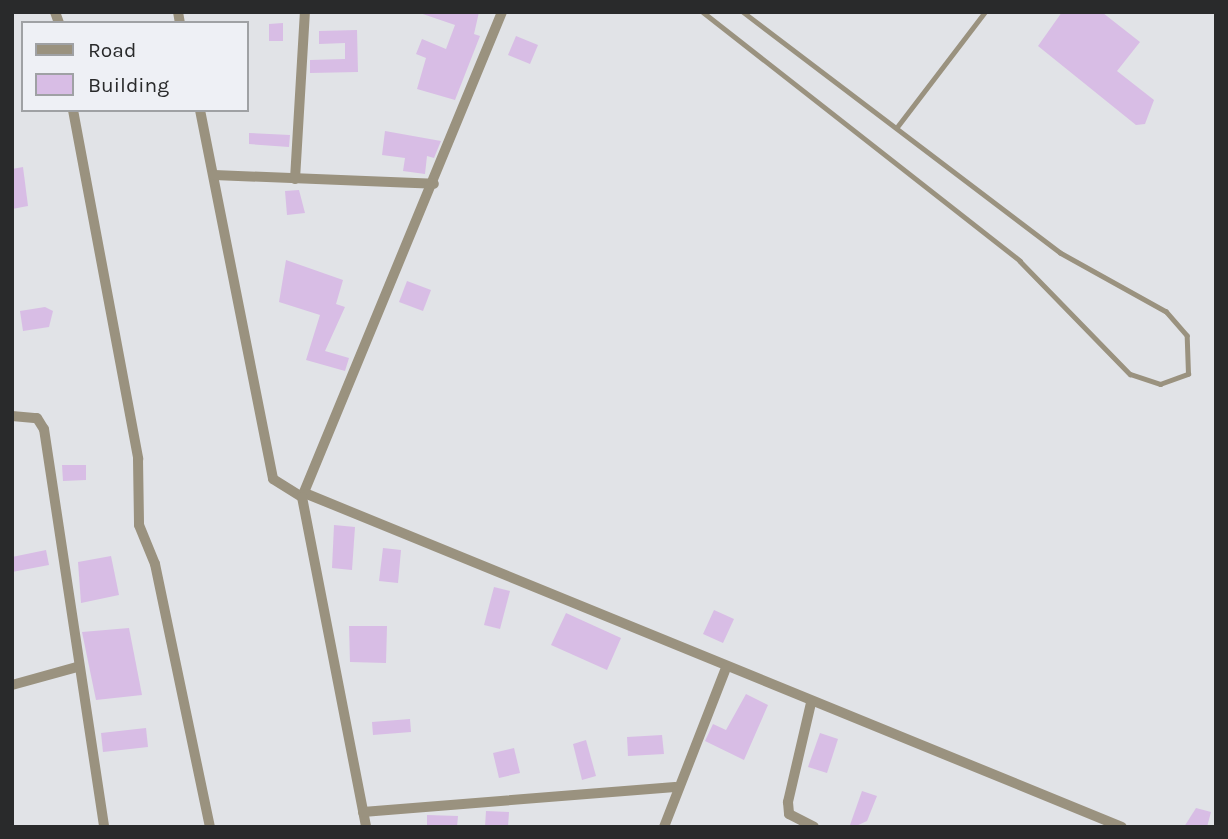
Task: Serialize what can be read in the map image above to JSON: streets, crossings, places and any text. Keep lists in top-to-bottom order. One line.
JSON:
{"legend":["Road","Building"]}
